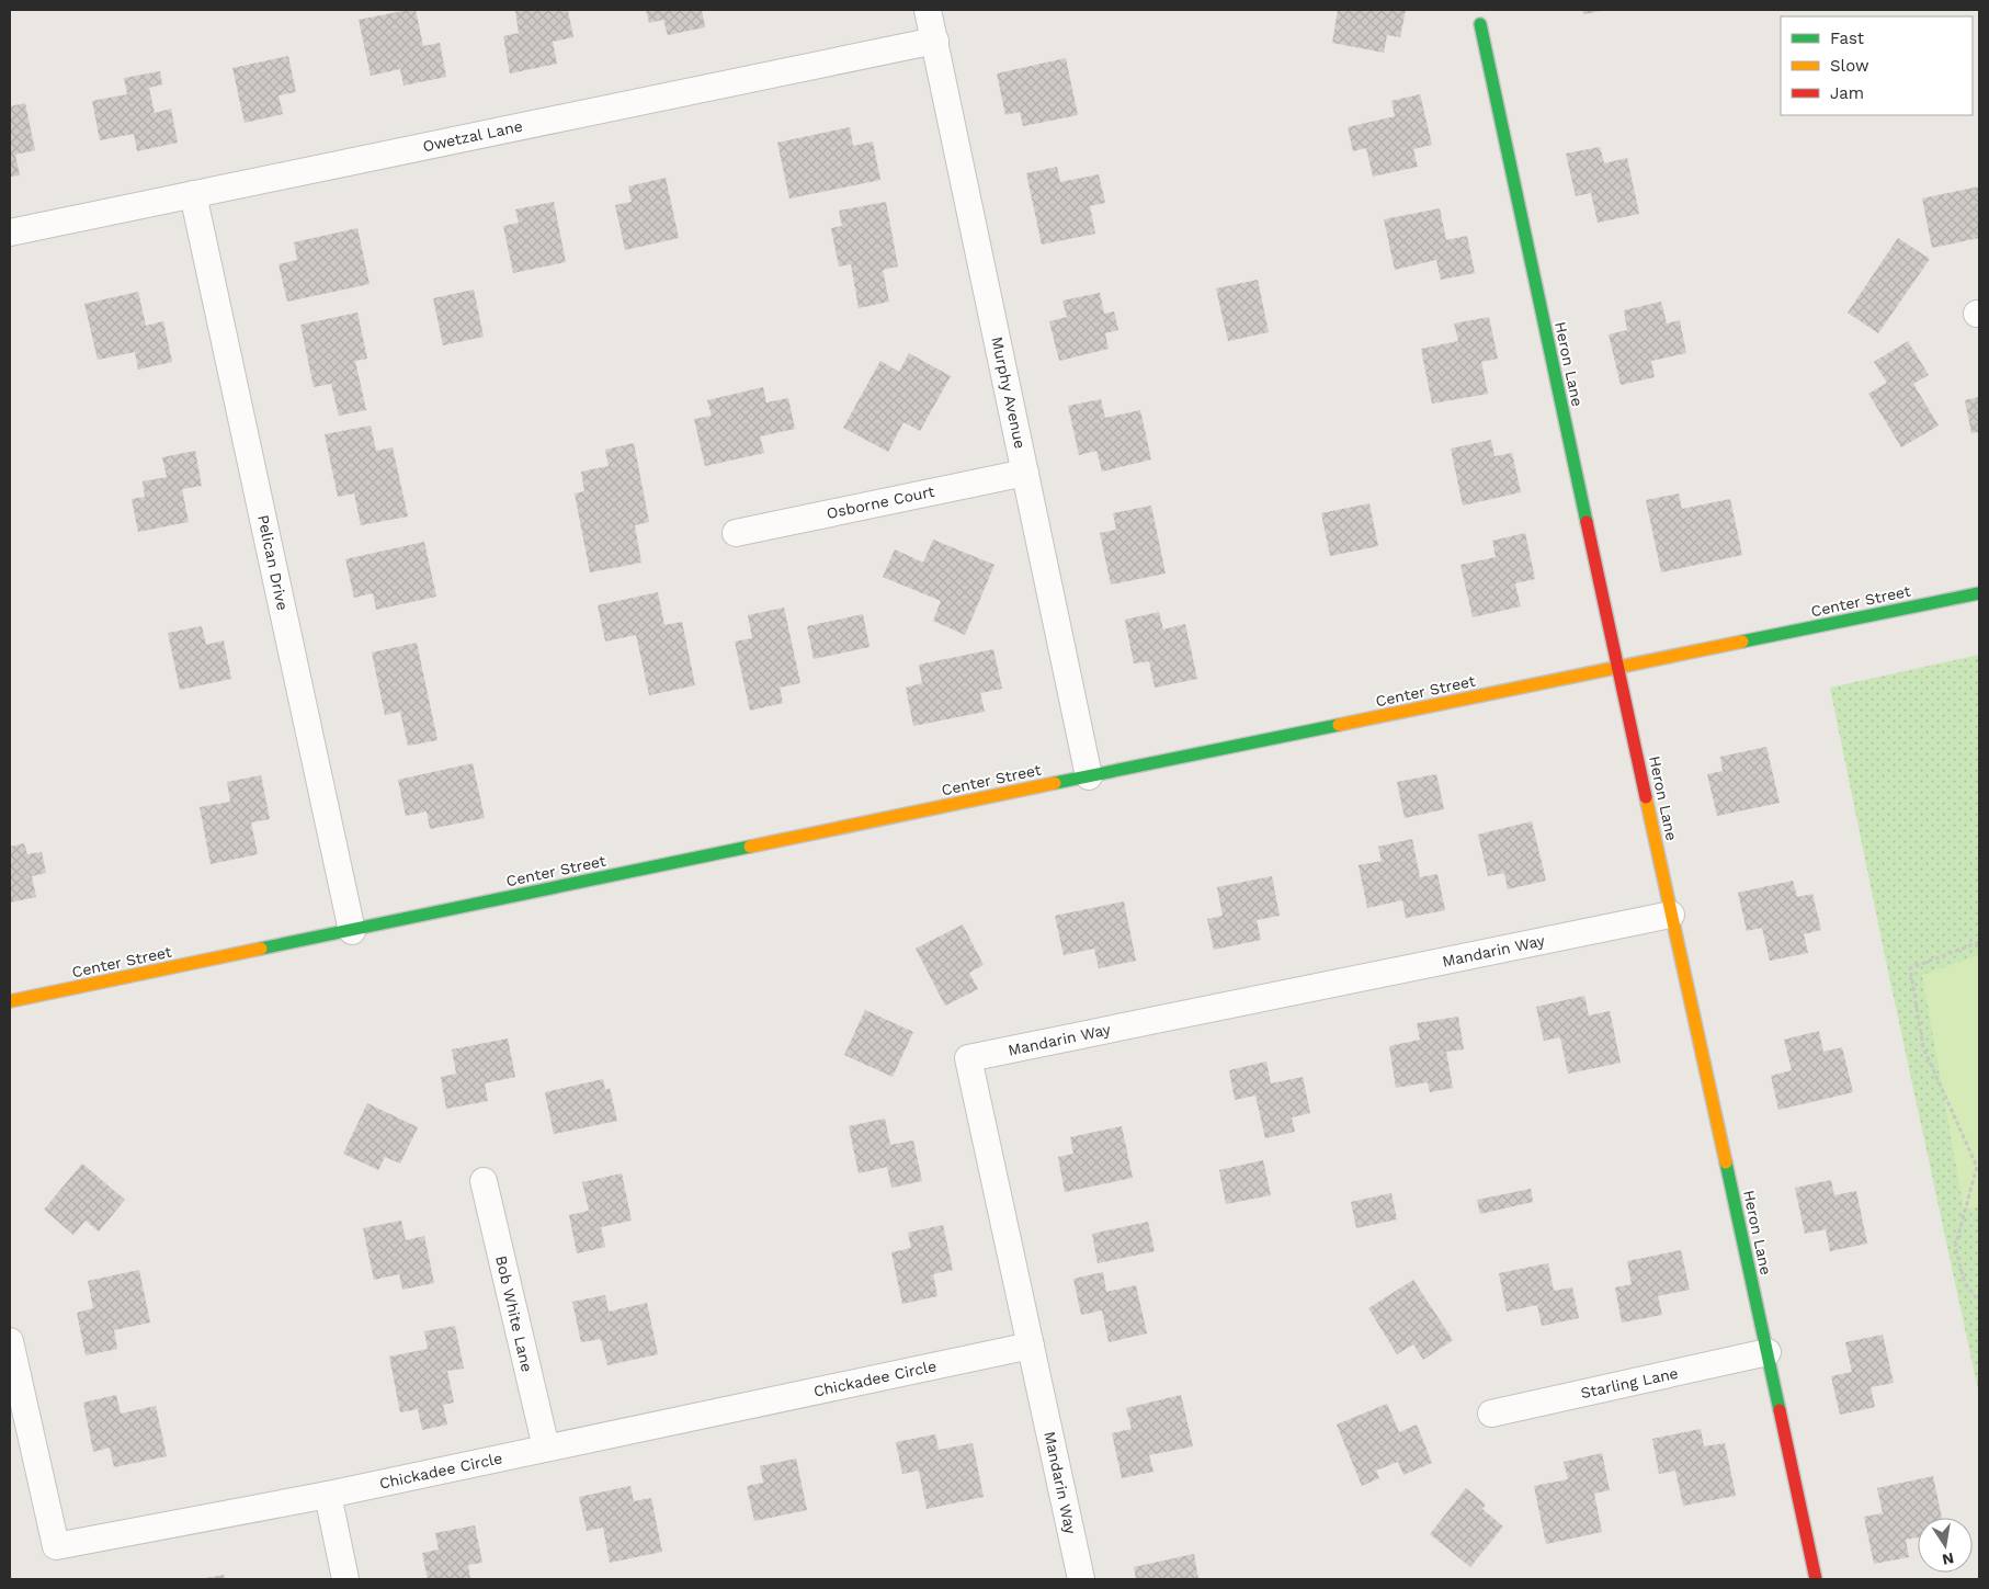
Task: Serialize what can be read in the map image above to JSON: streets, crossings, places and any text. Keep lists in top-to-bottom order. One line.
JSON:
{"streets":{"main road":["Heron Lane","Center Street"],"street":["Owetzal Lane","Murphy Avenue","Osborne Court","Pelican Drive","Mandarin Way","Bob White Lane","Chickadee Circle","Starling Lane"]},"crossings":[["Owetzal Lane","Murphy Avenue"],["Owetzal Lane","Pelican Drive"],["Heron Lane","Center Street"],["Heron Lane","Mandarin Way"],["Heron Lane","Starling Lane"],["Murphy Avenue","Osborne Court"],["Murphy Avenue","Center Street"],["Pelican Drive","Center Street"],["Mandarin Way","Chickadee Circle"],["Bob White Lane","Chickadee Circle"]],"legend":["Fast","Slow","Jam"],"north":"bottom"}
